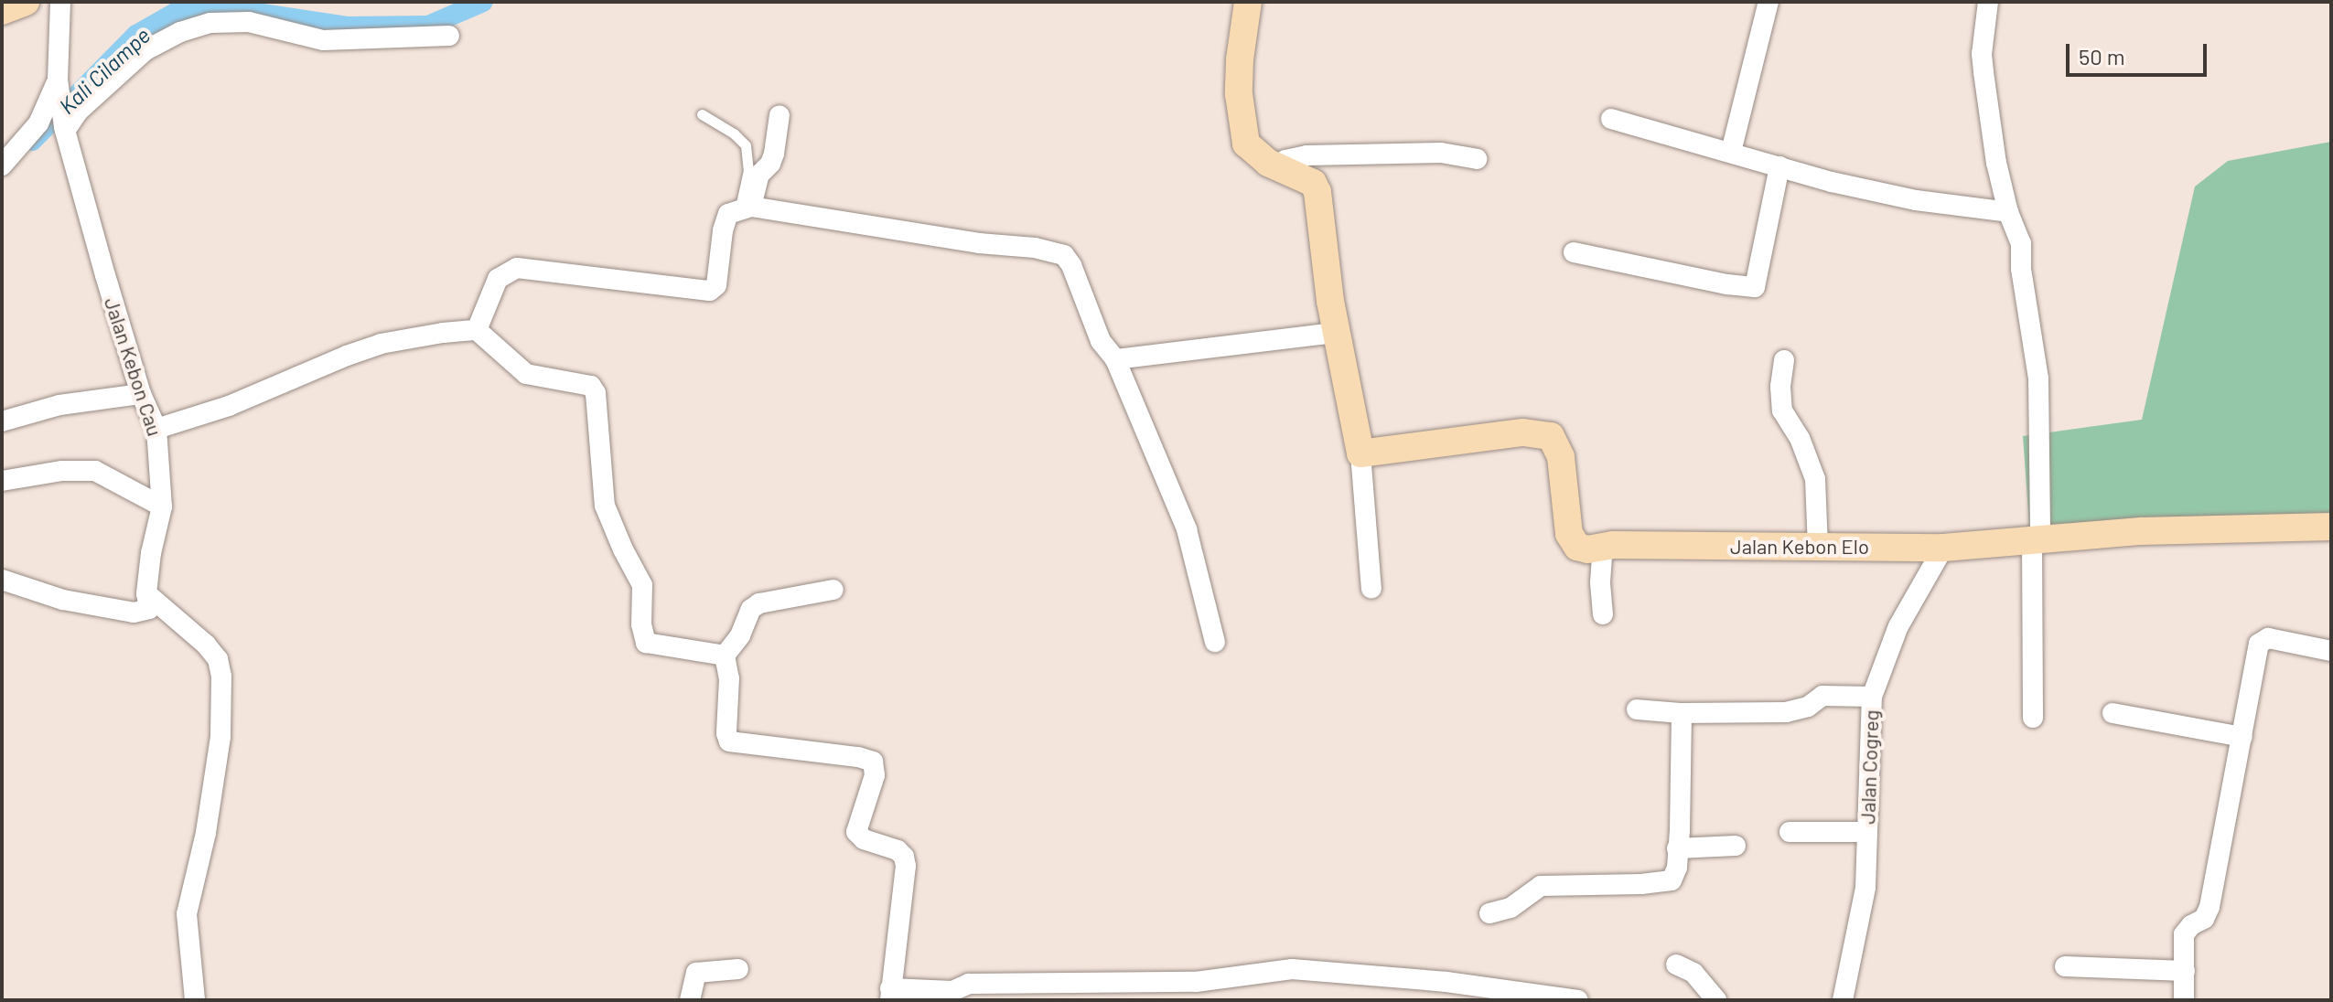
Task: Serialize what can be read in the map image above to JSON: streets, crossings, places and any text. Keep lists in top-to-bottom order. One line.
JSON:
{"streets":{"street":["Jalan Kebon Cau","Jalan Kebon Elo","Jalan Cogreg"]},"crossings":[["Jalan Kebon Elo","Jalan Cogreg"]],"water":["Kali Cilampe"],"scale_bar":"50 m"}
